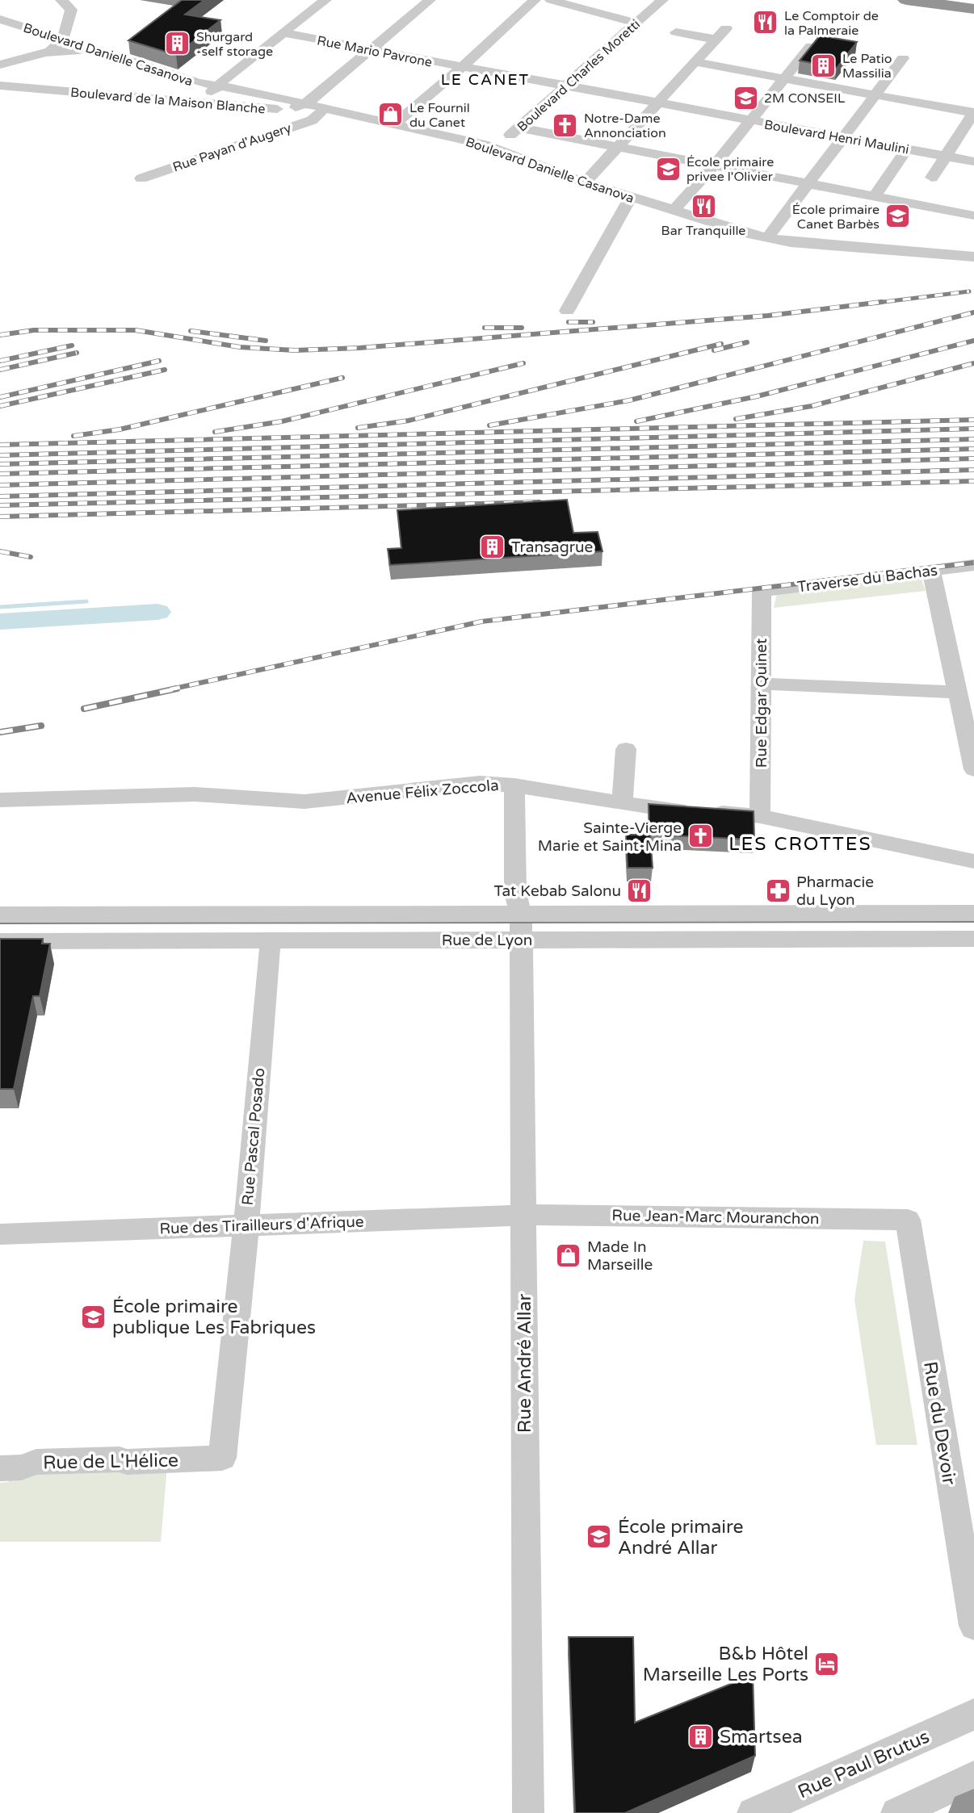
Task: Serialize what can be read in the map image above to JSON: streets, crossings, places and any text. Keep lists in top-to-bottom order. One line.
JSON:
{"streets":{"street":["Rue Mario Pavrone","Boulevard Danielle Casanova","Boulevard Charles Moretti","Boulevard de la Maison Blanche","Boulevard Henri Maulini","Rue Payan d'Augery","Traverse du Bachas","Rue Edgar Quinet","Avenue Félix Zoccola","Rue de Lyon","Rue Pascal Posado","Rue Jean-Marc Mouranchon","Rue des Tirailleurs d'Afrique","Rue André Allar","Rue du Devoir","Rue de L'Hélice","Rue Paul Brutus"]},"crossings":[["Rue Mario Pavrone","Boulevard Charles Moretti"],["Rue Mario Pavrone","Boulevard Henri Maulini"],["Boulevard Danielle Casanova","Boulevard Charles Moretti"],["Boulevard Danielle Casanova","Boulevard de la Maison Blanche"],["Boulevard Charles Moretti","Boulevard Henri Maulini"],["Boulevard de la Maison Blanche","Rue Payan d'Augery"],["Traverse du Bachas","Rue Edgar Quinet"],["Rue Edgar Quinet","Avenue Félix Zoccola"],["Avenue Félix Zoccola","Rue André Allar"],["Rue de Lyon","Rue André Allar"],["Rue Pascal Posado","Rue des Tirailleurs d'Afrique"],["Rue Pascal Posado","Rue de L'Hélice"],["Rue Jean-Marc Mouranchon","Rue des Tirailleurs d'Afrique"],["Rue Jean-Marc Mouranchon","Rue André Allar"],["Rue Jean-Marc Mouranchon","Rue du Devoir"],["Rue des Tirailleurs d'Afrique","Rue André Allar"]],"districts":["LE CANET","LES CROTTES"],"places":{"restaurant":["Le Comptoir de la Palmeraie","Bar Tranquille","Tat Kebab Salonu"],"building":["Shurgard -self storage","Le Patio Massilia","Transagrue","Smartsea"],"school or university":["2M CONSEIL","École primaire privee l'Olivier","École primaire Canet Barbès","École primaire publique Les Fabriques","École primaire André Allar"],"shop":["Le Fournil du Canet","Made In Marseille"],"church":["Notre-Dame Annonciation","Sainte-Vierge Marie et Saint-Mina"],"pharmacy":["Pharmacie du Lyon"],"hotel":["B&b Hôtel Marseille Les Ports"]}}
